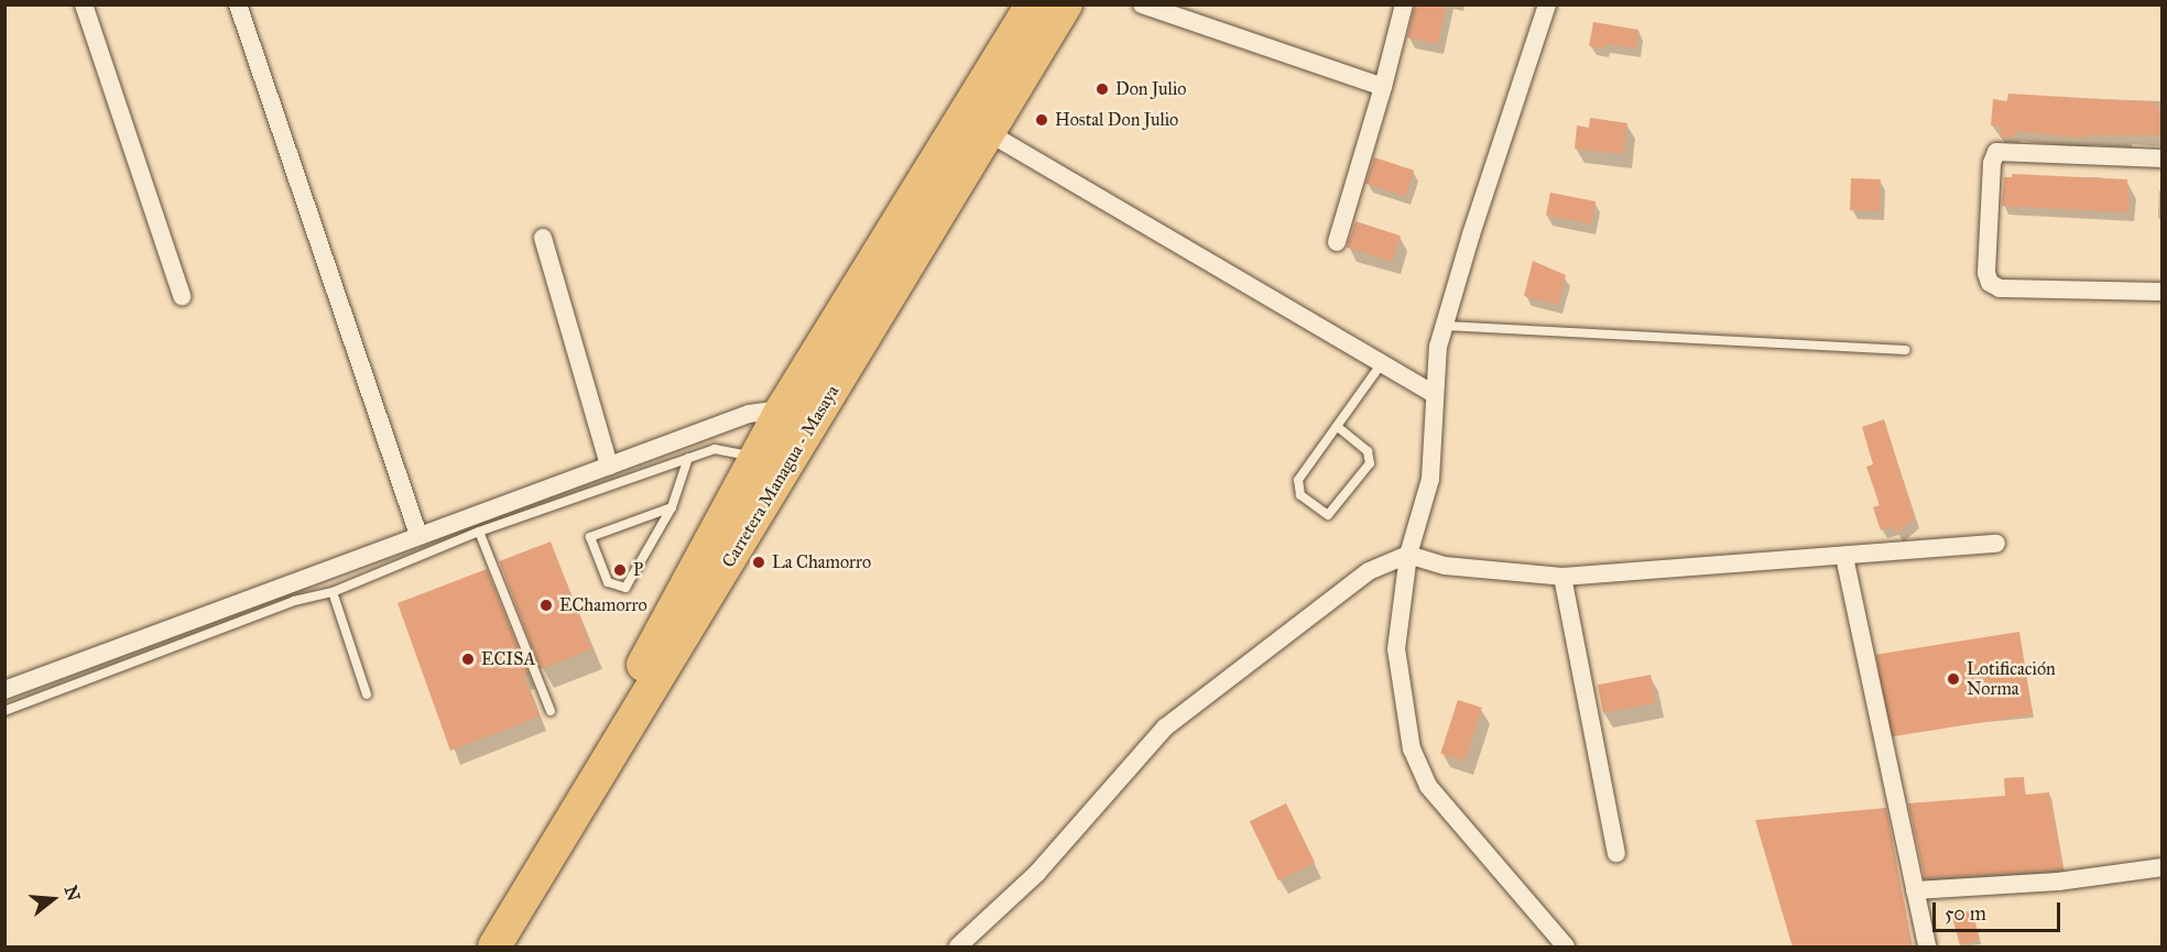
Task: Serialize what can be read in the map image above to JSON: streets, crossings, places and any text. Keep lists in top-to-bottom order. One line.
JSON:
{"streets":{"highway":["Carretera Managua - Masaya"]},"places":["Don Julio","Hostal Don Julio","La Chamorro","P","EChamorro","ECISA","Lotificación Norma"],"scale_bar":"50 m","north":"right"}
